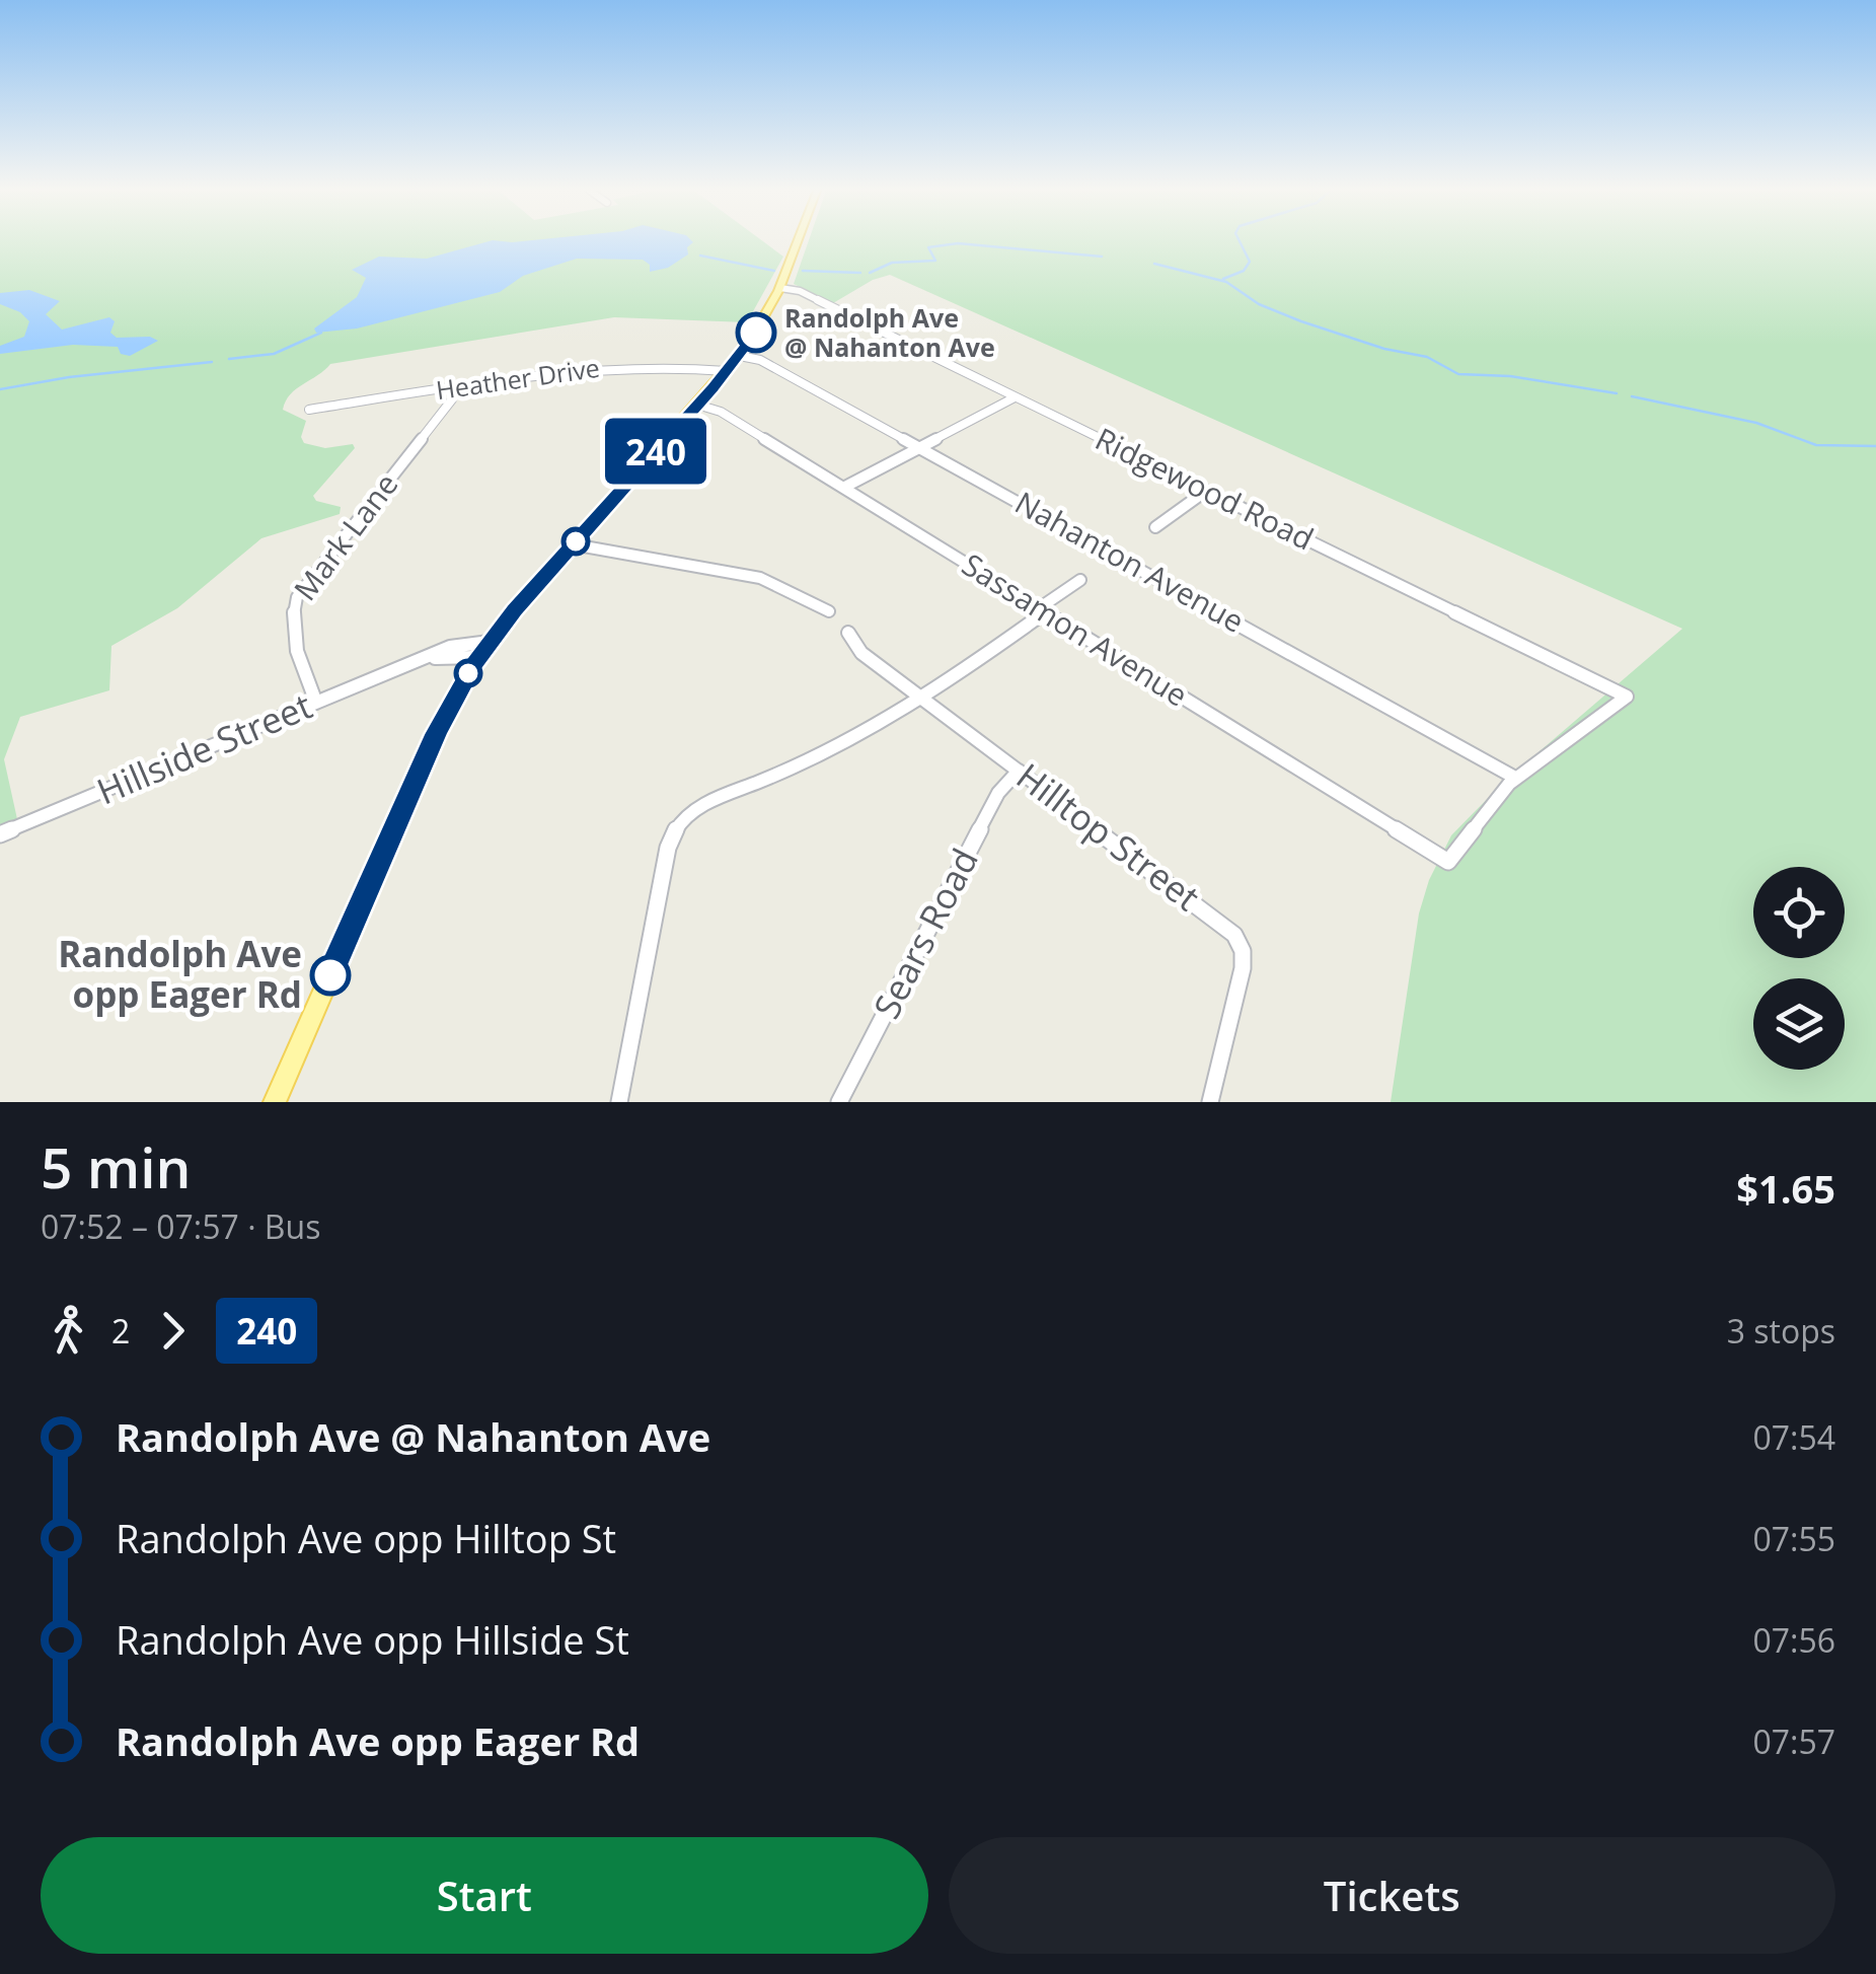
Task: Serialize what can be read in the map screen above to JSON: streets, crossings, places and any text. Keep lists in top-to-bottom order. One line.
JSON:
{"streets":{"street":["Heather Drive","Ridgewood Road","Mark Lane","Nahanton Avenue","Sassamon Avenue","Hillside Street","Hilltop Street","Sears Road"]},"crossings":[["Heather Drive","Mark Lane"],["Ridgewood Road","Nahanton Avenue"],["Ridgewood Road","Sassamon Avenue"],["Mark Lane","Hillside Street"],["Nahanton Avenue","Sassamon Avenue"],["Hilltop Street","Sears Road"]],"places":["Randolph Ave @ Nahanton Ave","Randolph Ave opp Eager Rd"],"lines":["bus line 240"],"page":{"on_map":"240","heading":["5 min","07:52 – 07:57 · Bus","$1.65"],"legs":["2","240","3 stops"],"list":[{"name":"Randolph Ave @ Nahanton Ave","value":"07:54"},{"name":"Randolph Ave opp Hilltop St","value":"07:55"},{"name":"Randolph Ave opp Hillside St","value":"07:56"},{"name":"Randolph Ave opp Eager Rd","value":"07:57"}],"buttons":["Start","Tickets"]}}
